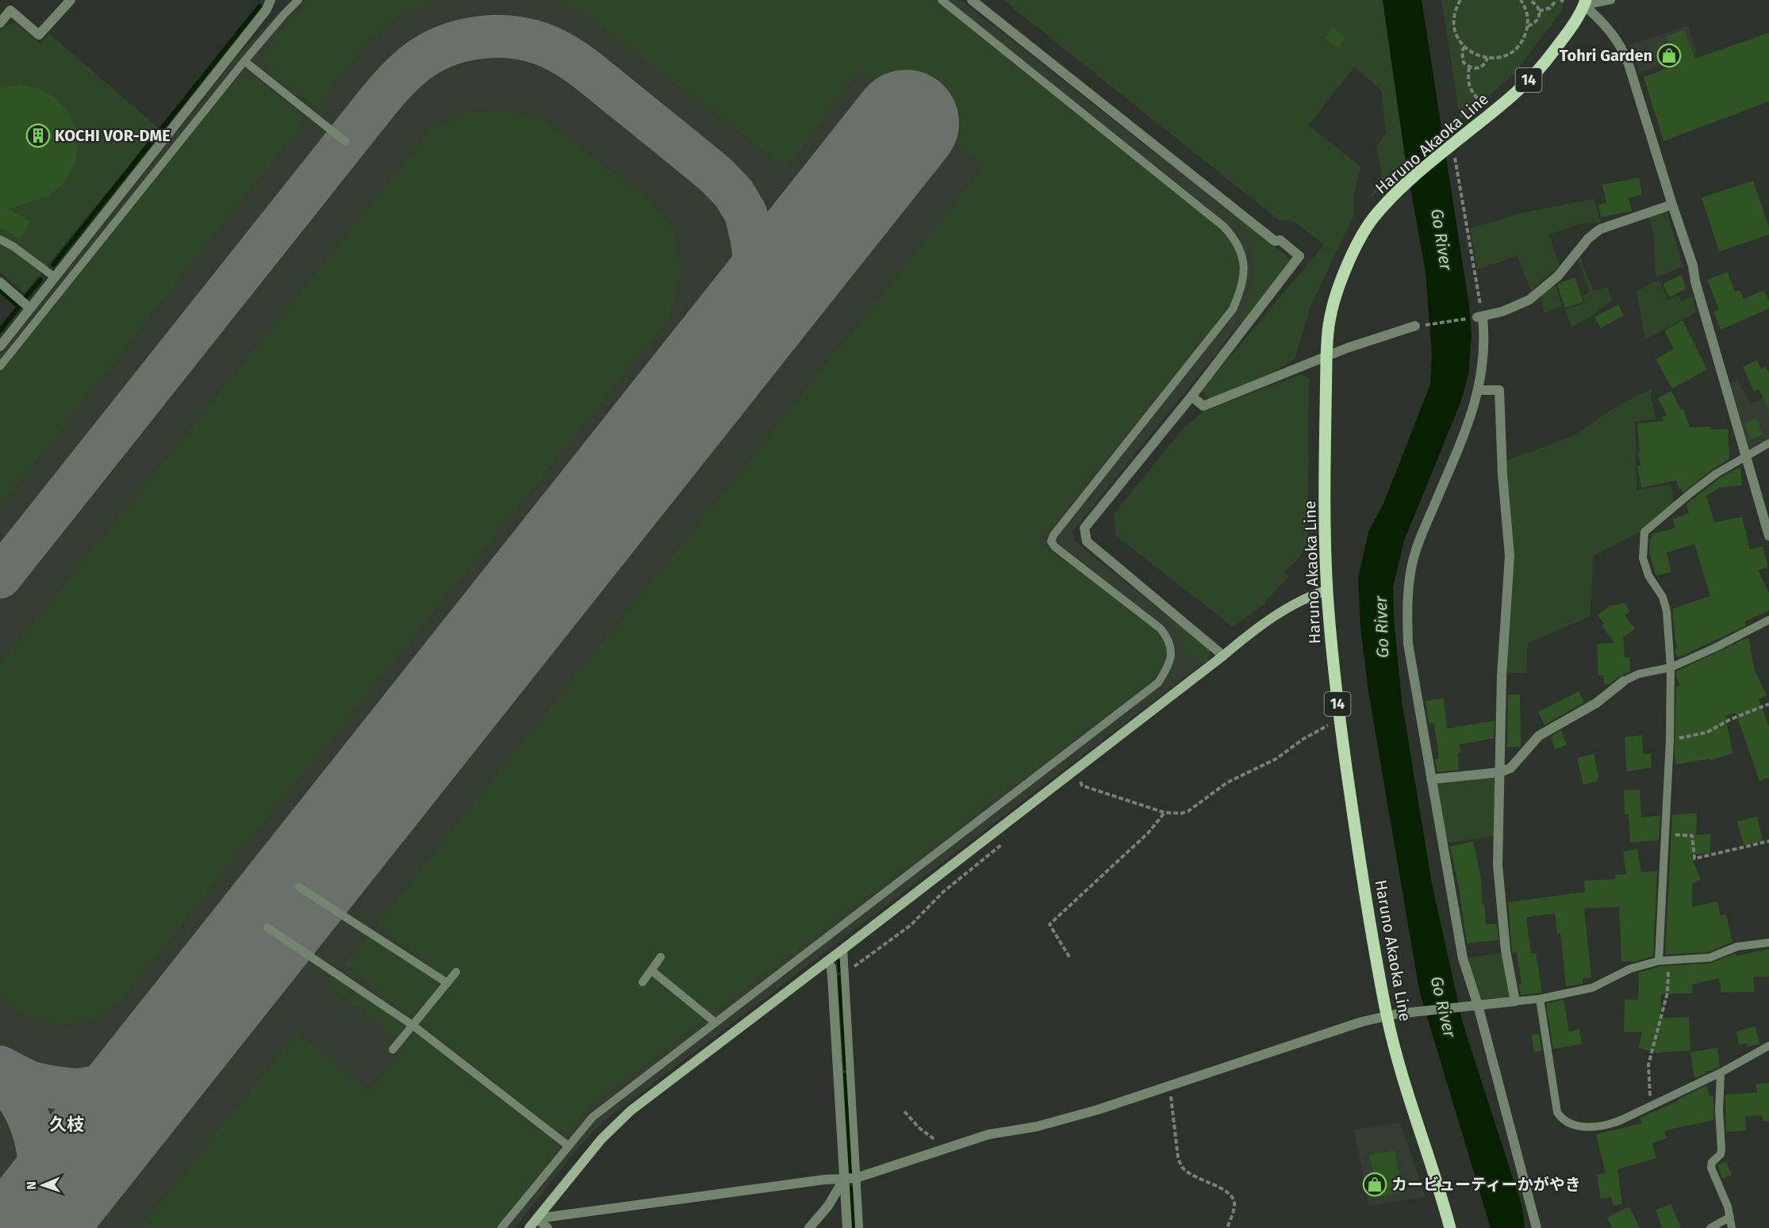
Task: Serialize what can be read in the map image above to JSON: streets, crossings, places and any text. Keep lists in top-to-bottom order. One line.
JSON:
{"streets":{"main road":["14","Haruno Akaoka Line"]},"districts":["久枝"],"water":["Go River"],"places":{"shop":["Tohri Garden","カービューティーかがやき"],"building":["KOCHI VOR-DME"]},"north":"left"}
